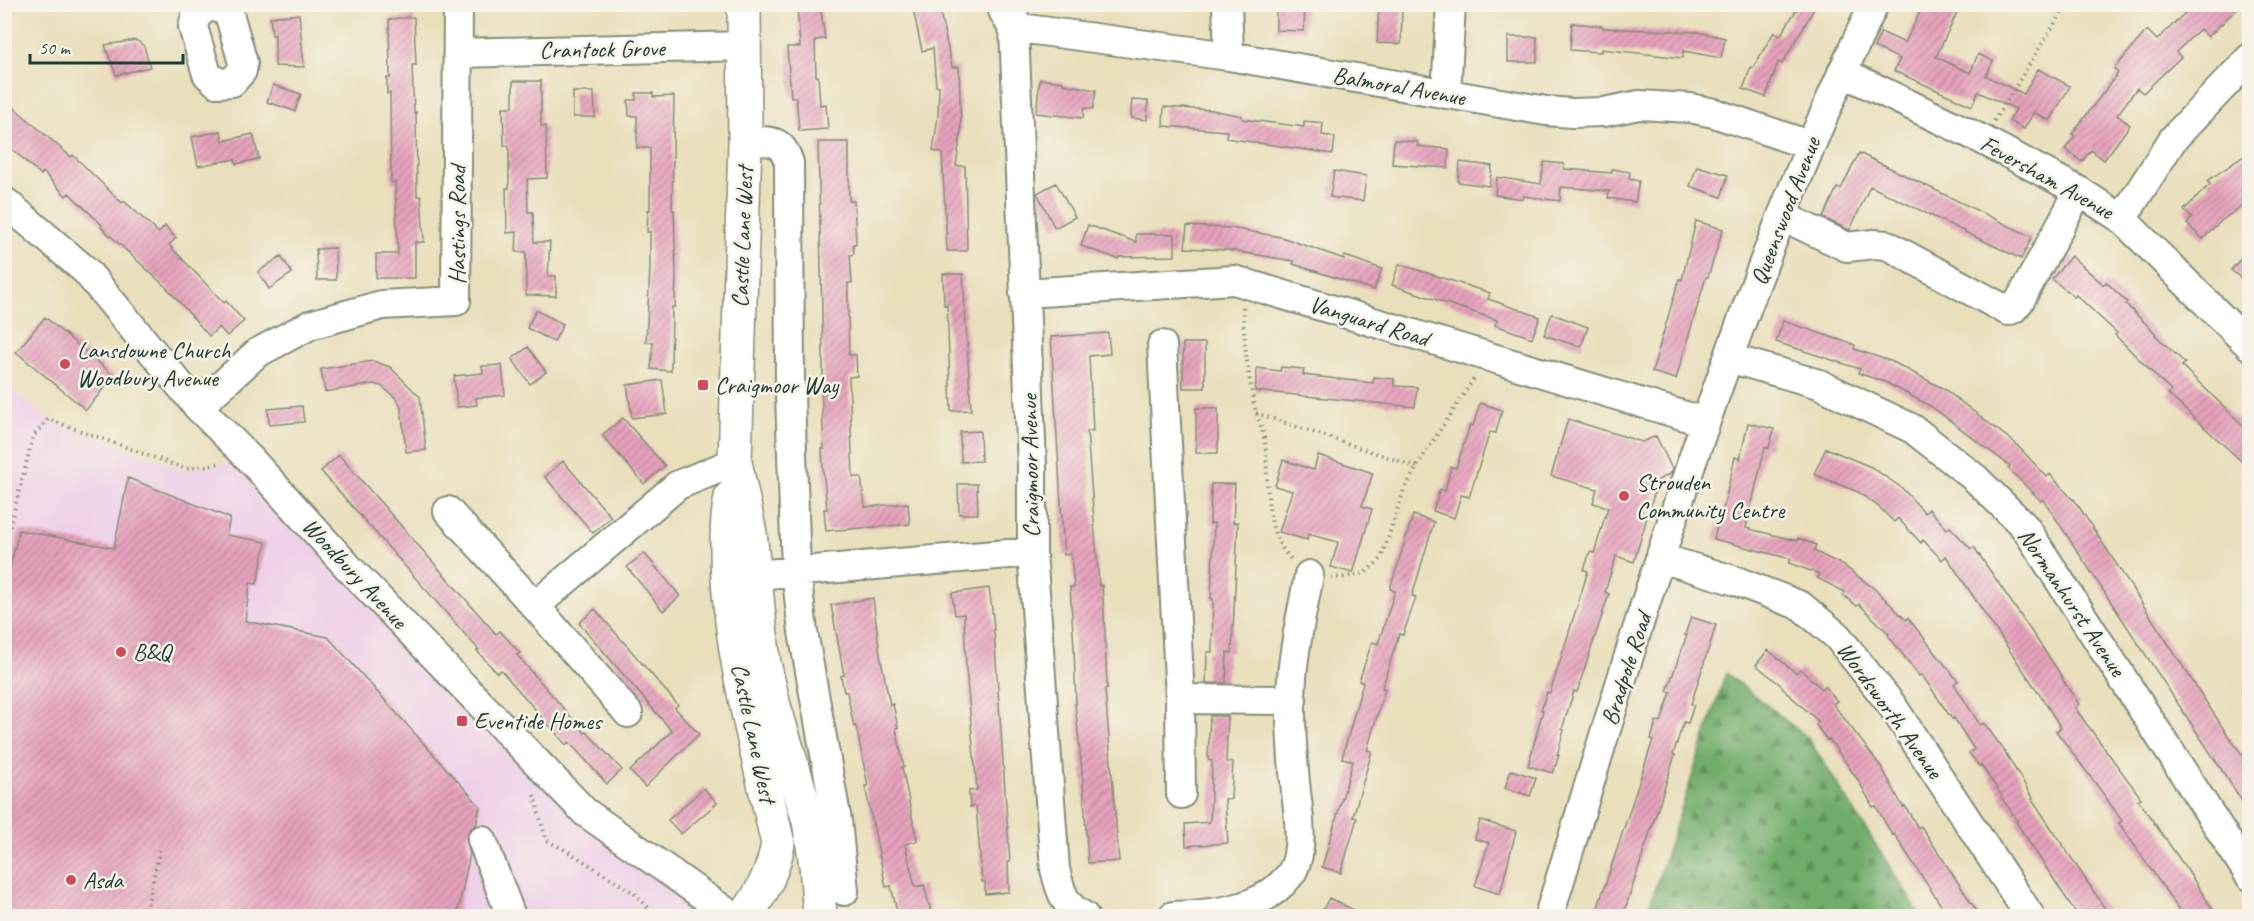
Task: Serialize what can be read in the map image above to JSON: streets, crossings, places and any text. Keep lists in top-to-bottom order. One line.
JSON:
{"streets":{"main road":["Castle Lane West"],"street":["Crantock Grove","Balmoral Avenue","Feversham Avenue","Queenswood Avenue","Hastings Road","Vanguard Road","Craigmoor Avenue","Woodbury Avenue","Normanhurst Avenue","Bradpole Road","Wordsworth Avenue"]},"crossings":[["Crantock Grove","Hastings Road"],["Crantock Grove","Castle Lane West"],["Balmoral Avenue","Queenswood Avenue"],["Balmoral Avenue","Craigmoor Avenue"],["Feversham Avenue","Queenswood Avenue"],["Queenswood Avenue","Vanguard Road"],["Queenswood Avenue","Normanhurst Avenue"],["Queenswood Avenue","Bradpole Road"],["Hastings Road","Woodbury Avenue"],["Vanguard Road","Craigmoor Avenue"],["Vanguard Road","Bradpole Road"],["Bradpole Road","Wordsworth Avenue"]],"places":{"other":["Lansdowne Church Woodbury Avenue","Strouden Community Centre","B&Q","Asda"],"transit":["Craigmoor Way","Eventide Homes"]},"scale_bar":"50 m"}
